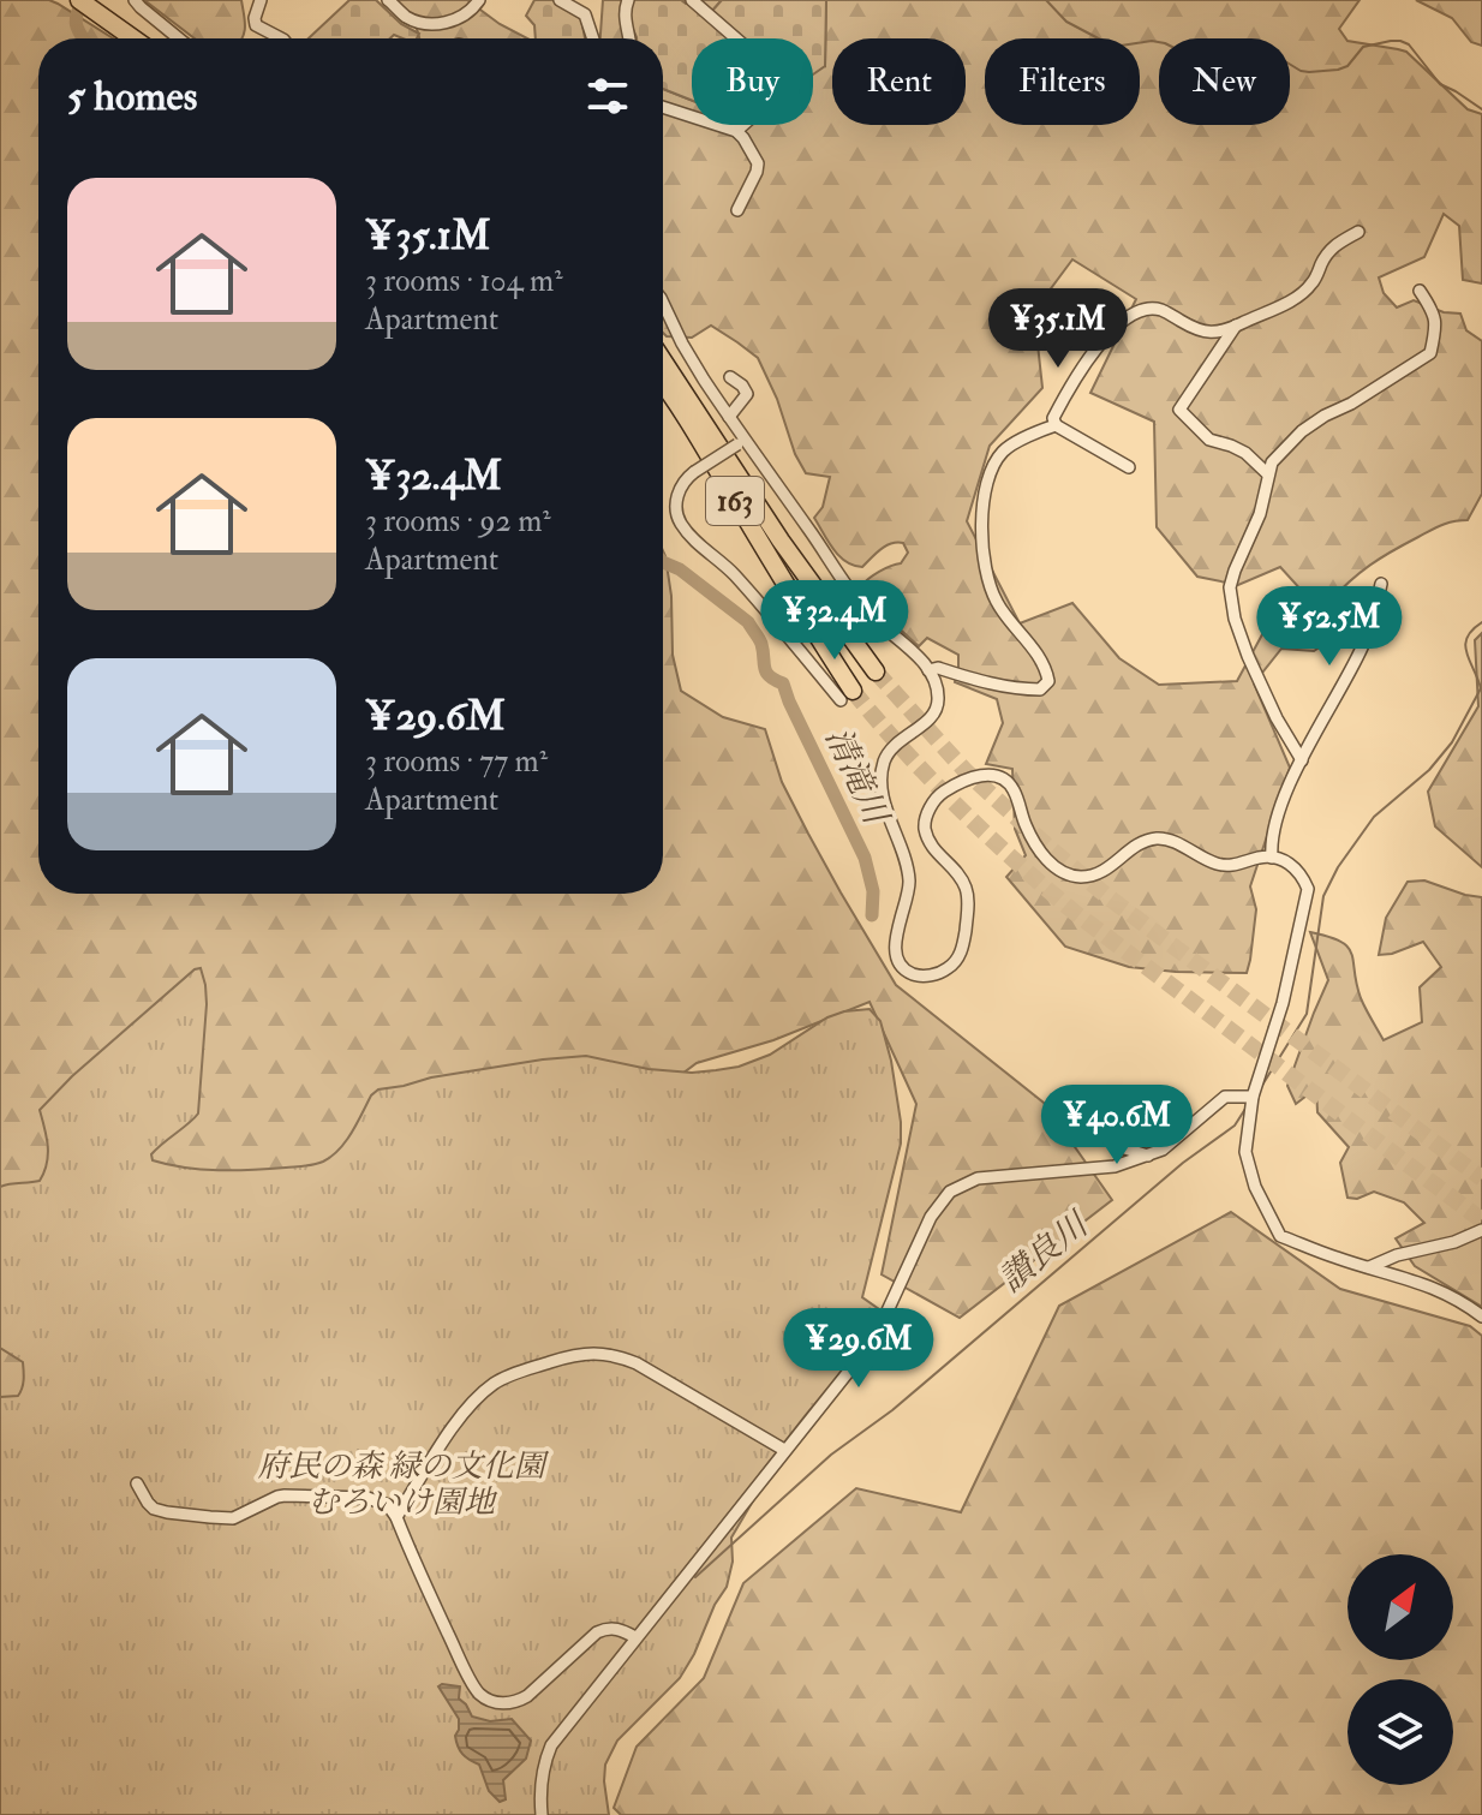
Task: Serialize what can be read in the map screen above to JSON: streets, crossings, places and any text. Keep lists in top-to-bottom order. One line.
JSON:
{"streets":{"highway":["163"]},"water":["清滝川","讃良川"],"parks":["府民の森 緑の文化園 むろいけ園地"],"north":"top right","page":{"chip":["Buy","Rent","Filters","New"],"heading":"5 homes","list":[{"name":"¥35.1M","note":"3 rooms · 104 m² · Apartment"},{"name":"¥32.4M","note":"3 rooms · 92 m² · Apartment"},{"name":"¥29.6M","note":"3 rooms · 77 m² · Apartment"}],"price":["¥35.1M","¥32.4M","¥52.5M","¥40.6M","¥29.6M"]}}
